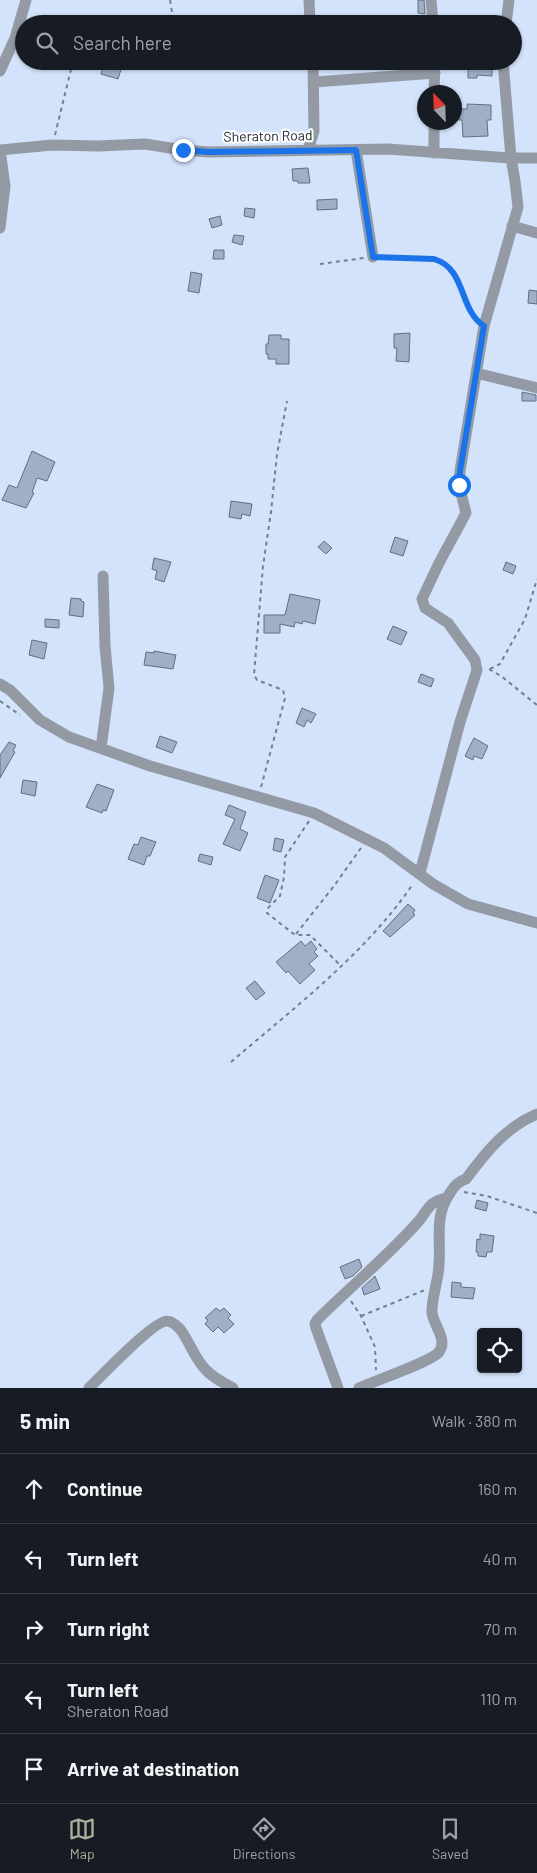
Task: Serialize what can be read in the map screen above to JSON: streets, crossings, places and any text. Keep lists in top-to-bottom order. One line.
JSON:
{"streets":{"street":["Sheraton Road"]},"north":"top left","page":{"search":"Search here","heading":["5 min","Walk · 380 m"],"list":[["Continue","160 m"],["Turn left","40 m"],["Turn right","70 m"],["Turn left","Sheraton Road","110 m"],"Arrive at destination"],"nav":["Map","Directions","Saved"]}}
